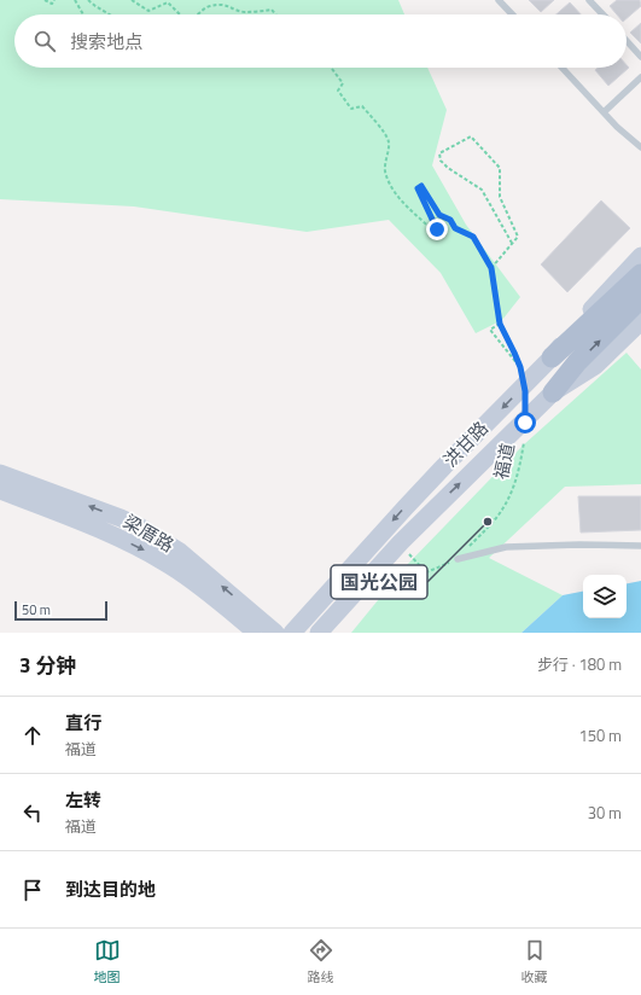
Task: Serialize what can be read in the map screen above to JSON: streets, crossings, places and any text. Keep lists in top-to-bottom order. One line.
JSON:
{"streets":{"main road":["洪甘路","梁厝路"],"path":["福道"]},"crossings":[["洪甘路","福道"]],"places":["国光公园"],"scale_bar":"50 m","page":{"search":"搜索地点","scale":"50 m","heading":["3 分钟","步行 · 180 m"],"list":[["直行","福道","150 m"],["左转","福道","30 m"],"到达目的地"],"nav":["地图","路线","收藏"]}}
